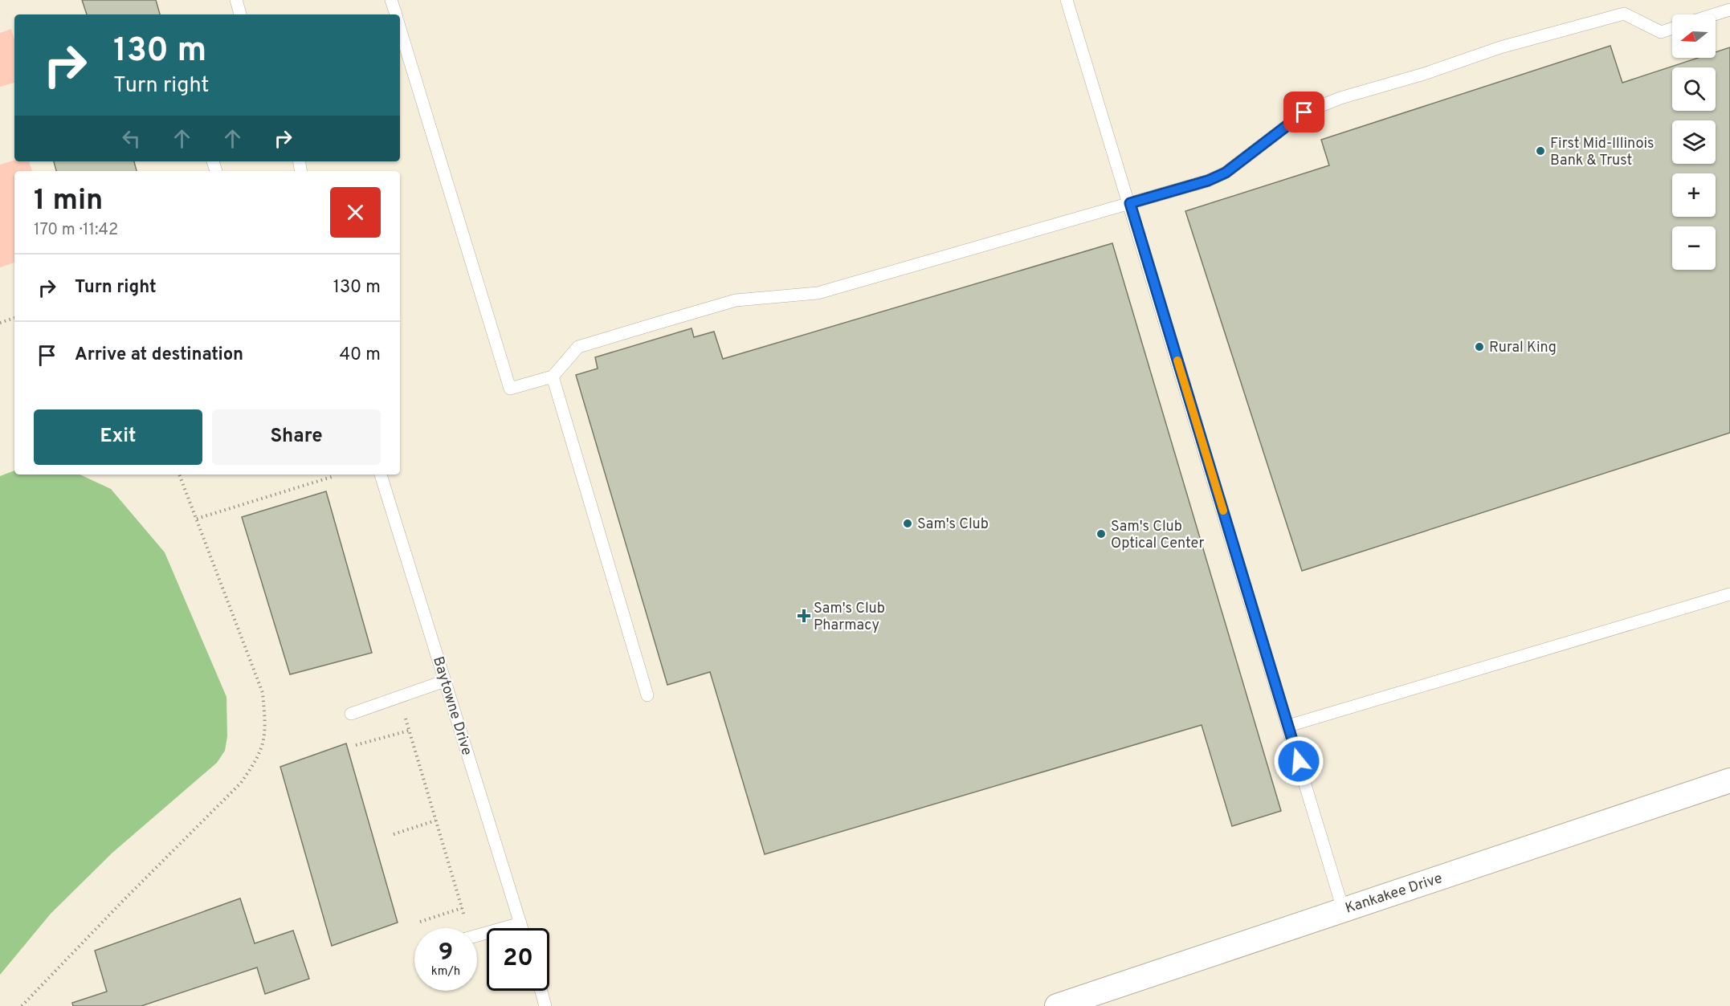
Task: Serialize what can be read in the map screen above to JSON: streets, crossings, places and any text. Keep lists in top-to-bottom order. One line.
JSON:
{"streets":{"street":["Kankakee Drive"],"lane":["Baytowne Drive"]},"places":{"other":["First Mid-Illinois Bank & Trust","Rural King","Sam's Club","Sam's Club Optical Center"],"health":["Sam's Club Pharmacy"]},"north":"left","page":{"map_buttons":["+","−"],"turn":["130 m","Turn right"],"heading":["1 min","170 m · 11:42"],"list":[{"name":"Turn right","value":"130 m"},{"name":"Arrive at destination","value":"40 m"}],"buttons":["Exit","Share"],"speed":"9 km/h","limit":"20"}}
